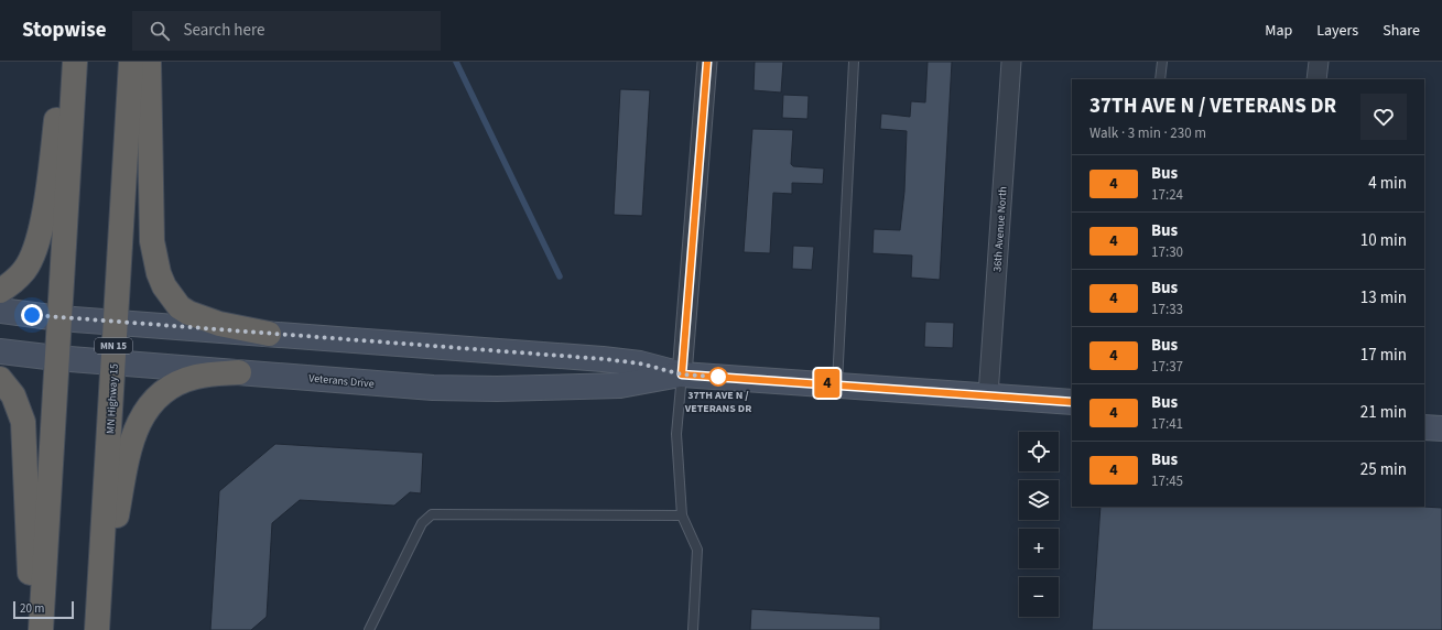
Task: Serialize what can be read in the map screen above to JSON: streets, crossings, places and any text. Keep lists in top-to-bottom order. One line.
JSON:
{"streets":{"highway":["MN 15","MN Highway 15"],"main road":["Veterans Drive"],"street":["36th Avenue North"]},"crossings":[["36th Avenue North","Veterans Drive"],["Veterans Drive","MN Highway 15"]],"places":["37TH AVE N / VETERANS DR"],"lines":["bus line 4"],"scale_bar":"20 m","page":{"header":"Stopwise","search":"Search here","nav":["Map","Layers","Share"],"on_map":"4","heading":["37TH AVE N / VETERANS DR","Walk · 3 min · 230 m"],"list":[{"mark":"4","name":"Bus","note":"17:24","value":"4 min"},{"mark":"4","name":"Bus","note":"17:30","value":"10 min"},{"mark":"4","name":"Bus","note":"17:33","value":"13 min"},{"mark":"4","name":"Bus","note":"17:37","value":"17 min"},{"mark":"4","name":"Bus","note":"17:41","value":"21 min"},{"mark":"4","name":"Bus","note":"17:45","value":"25 min"}],"map_buttons":["+","−"],"scale":"20 m"}}
